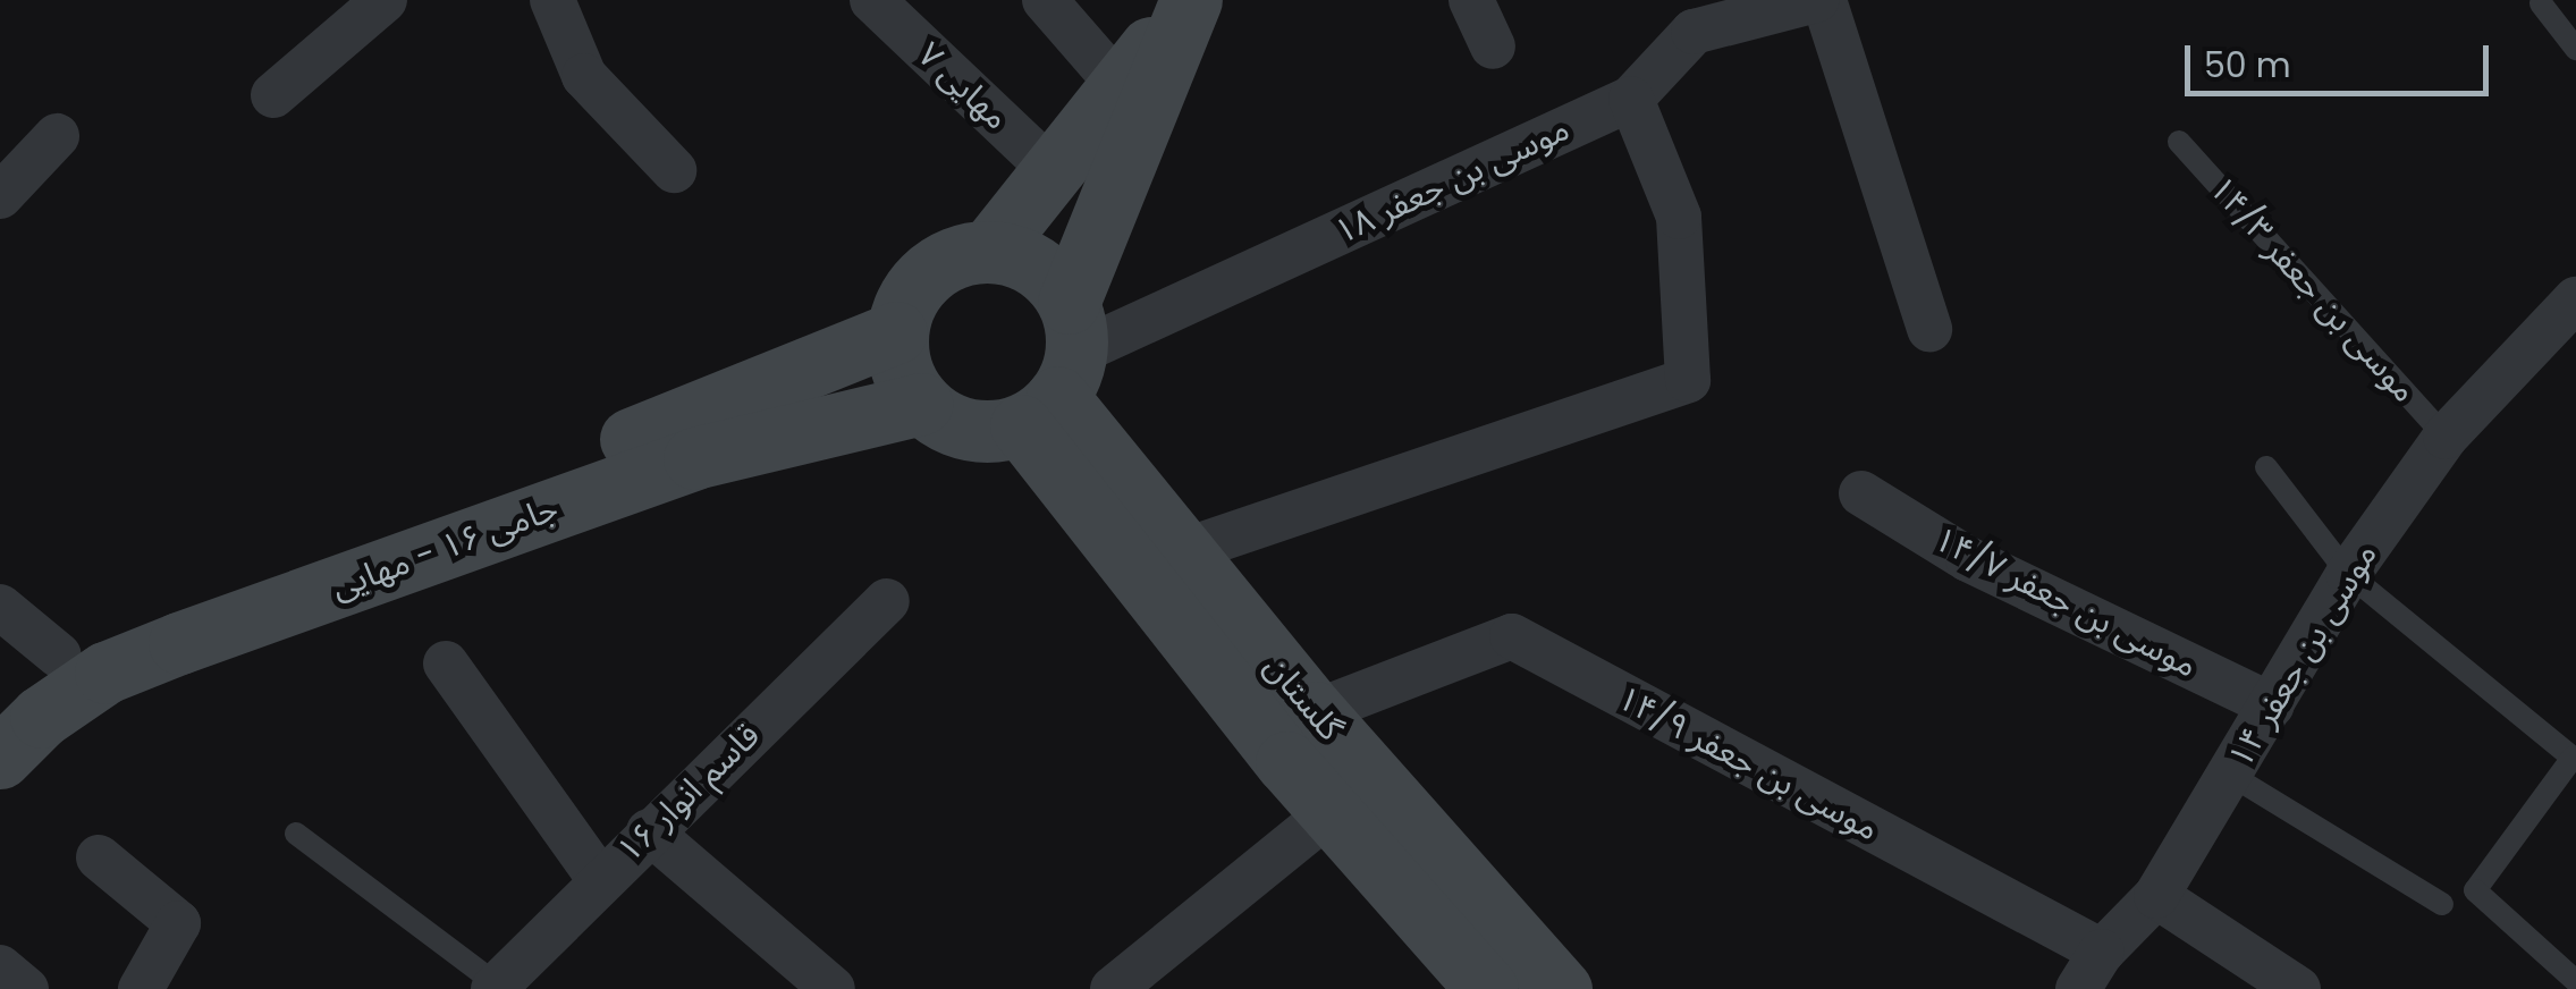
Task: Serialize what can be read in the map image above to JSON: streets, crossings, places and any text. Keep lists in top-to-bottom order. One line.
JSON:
{"streets":{"street":["مهایی ۷","موسی بن جعفر ۱۸","جامی ۱۶ - مهایی","موسی بن جعفر ۱۴/۷","موسی بن جعفر ۱۴","گلستان","موسی بن جعفر ۱۴/۹","قاسم انوار ۱۶"],"lane":["موسی بن جعفر ۱۴/۳"]},"crossings":[["موسی بن جعفر ۱۸","جامی ۱۶ - مهایی"],["موسی بن جعفر ۱۸","گلستان"],["موسی بن جعفر ۱۴/۳","موسی بن جعفر ۱۴"],["جامی ۱۶ - مهایی","گلستان"],["موسی بن جعفر ۱۴/۷","موسی بن جعفر ۱۴"],["موسی بن جعفر ۱۴","موسی بن جعفر ۱۴/۹"],["گلستان","موسی بن جعفر ۱۴/۹"]],"scale_bar":"50 m"}
